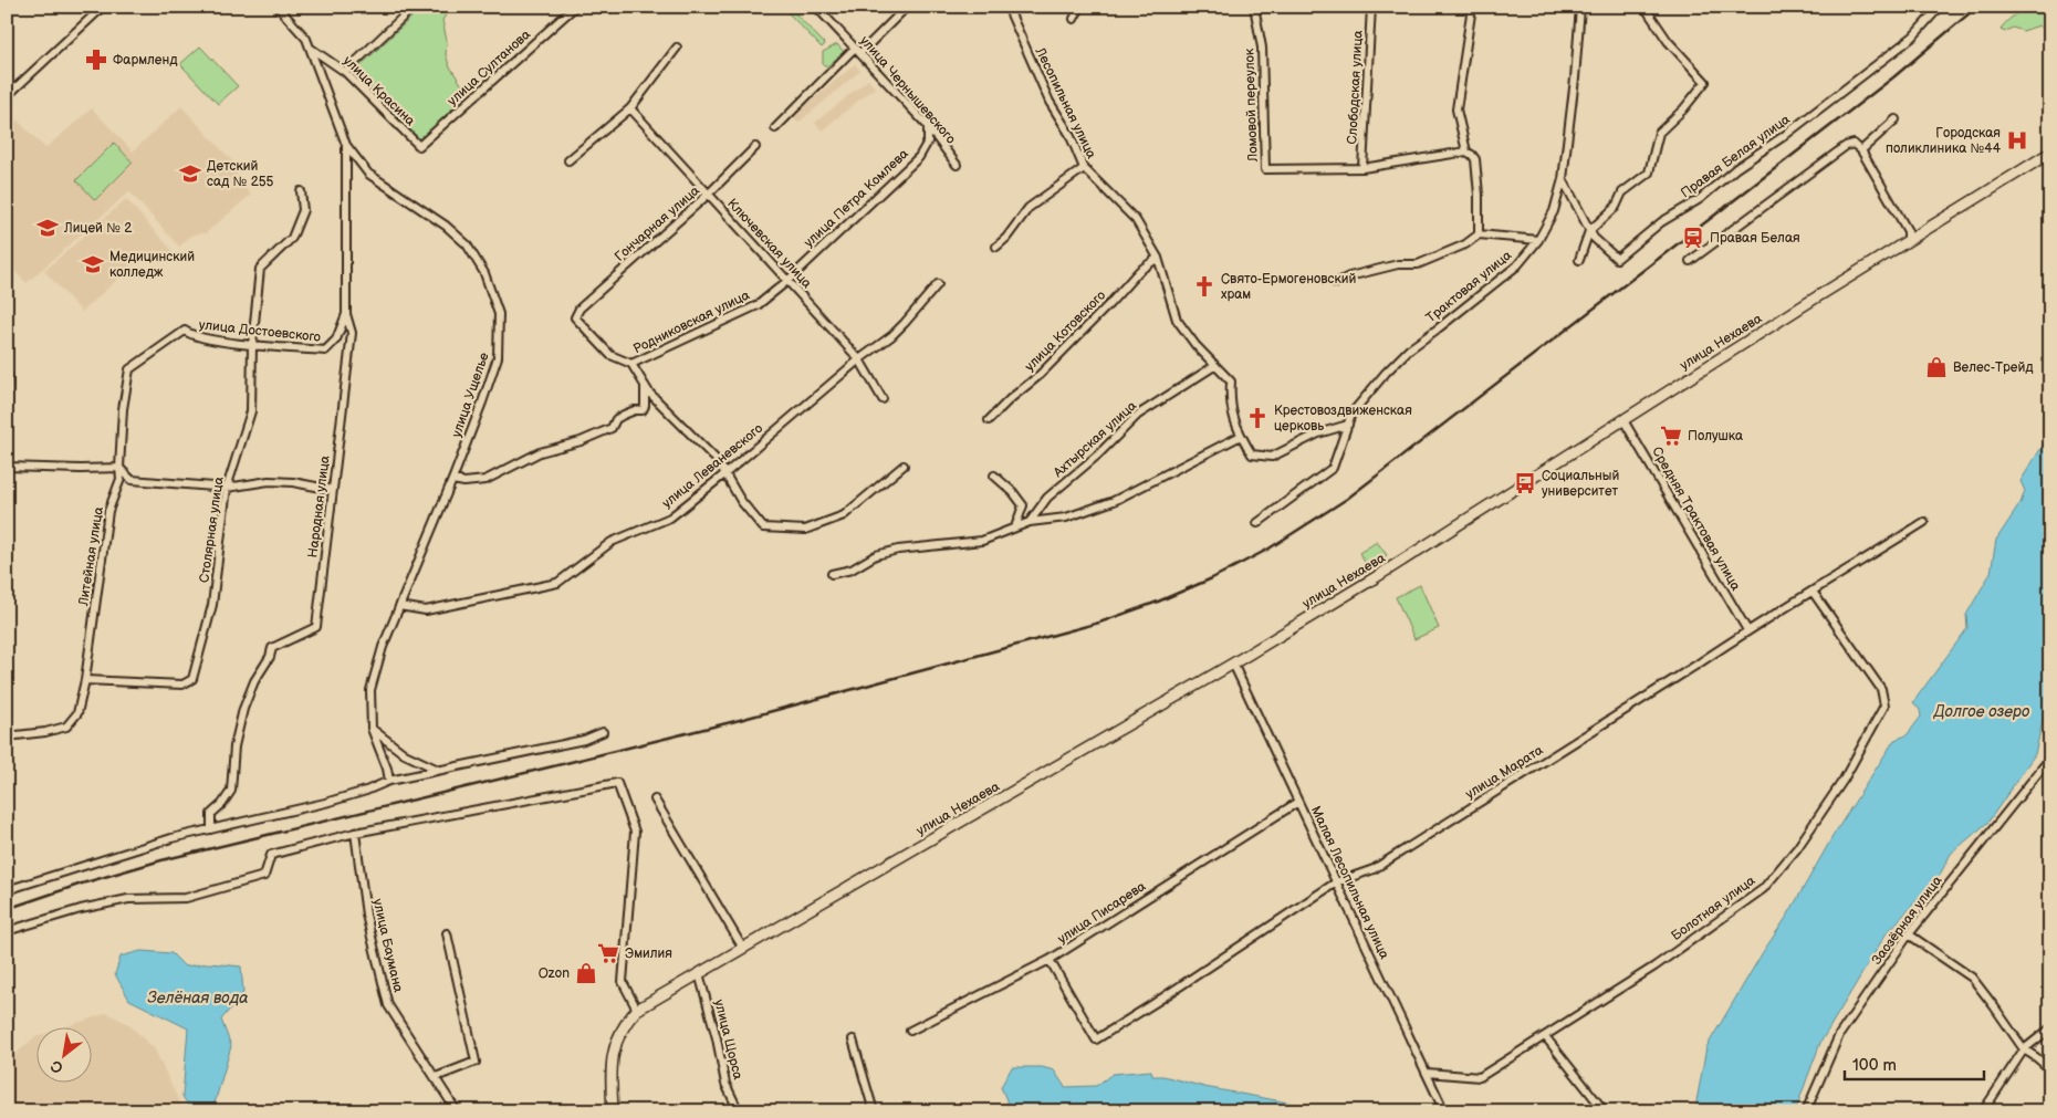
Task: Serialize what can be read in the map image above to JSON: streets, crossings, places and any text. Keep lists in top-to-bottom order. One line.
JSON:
{"streets":{"street":["улица Султанова","Слободская улица","улица Чернышевского","улица Красина","Лесопильная улица","Ломовой переулок","Правая Белая улица","улица Петра Комлева","Гончарная улица","Ключевская улица","Трактовая улица","Родниковская улица","улица Достоевского","улица Котовского","улица Нехаева","улица Ущелье","Ахтырская улица","улица Леваневского","Народная улица","Средняя Трактовая улица","Столярная улица","Литейная улица","улица Марата","Малая Лесопильная улица","Болотная улица","улица Писарева","Заозёрная улица","улица Баумана","улица Щорса"]},"crossings":[["улица Султанова","улица Красина"],["Слободская улица","Ломовой переулок"],["улица Чернышевского","улица Петра Комлева"],["улица Красина","улица Ущелье"],["Лесопильная улица","Трактовая улица"],["Лесопильная улица","улица Котовского"],["Лесопильная улица","Ахтырская улица"],["Правая Белая улица","Трактовая улица"],["улица Петра Комлева","Ключевская улица"],["улица Петра Комлева","Родниковская улица"],["Гончарная улица","Ключевская улица"],["Гончарная улица","Родниковская улица"],["Ключевская улица","Родниковская улица"],["Ключевская улица","улица Леваневского"],["улица Достоевского","Народная улица"],["улица Достоевского","Столярная улица"],["улица Достоевского","Литейная улица"],["улица Нехаева","Средняя Трактовая улица"],["улица Нехаева","Малая Лесопильная улица"],["улица Нехаева","улица Щорса"],["улица Ущелье","улица Леваневского"],["улица Ущелье","Народная улица"],["Средняя Трактовая улица","улица Марата"],["Столярная улица","Литейная улица"],["улица Марата","Малая Лесопильная улица"],["улица Марата","Болотная улица"],["улица Марата","улица Писарева"],["Малая Лесопильная улица","Болотная улица"],["Малая Лесопильная улица","улица Писарева"]],"water":["Долгое озеро","Зелёная вода"],"places":{"pharmacy":["Фармленд"],"hospital":["Городская поликлиника №44"],"school or university":["Детский сад № 255","Лицей № 2","Медицинский колледж"],"station":["Правая Белая"],"church":["Свято-Ермогеновский храм","Крестовоздвиженская церковь"],"shop":["Велес-Трейд","Ozon"],"supermarket":["Полушка","Эмилия"],"bus stop":["Социальный университет"]},"scale_bar":"100 m","north":"bottom left"}
